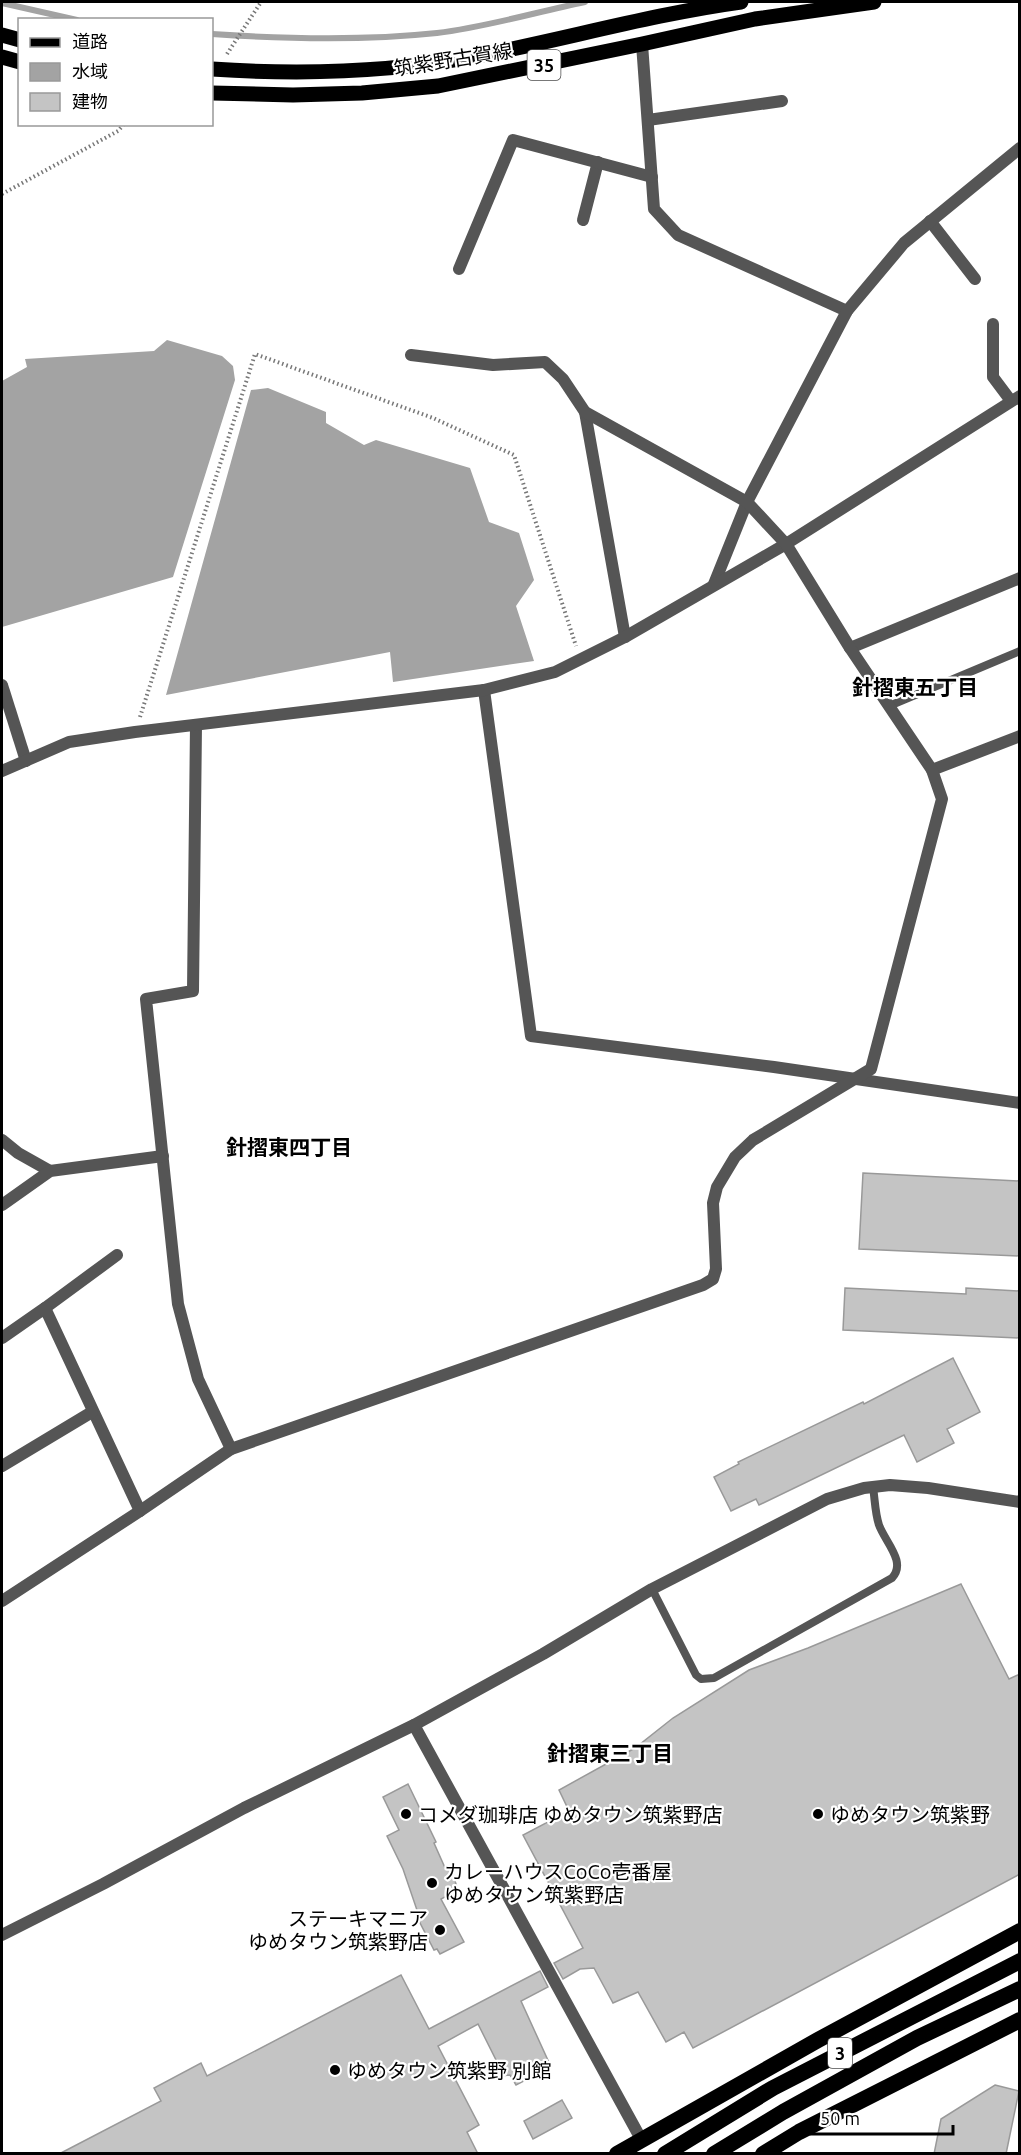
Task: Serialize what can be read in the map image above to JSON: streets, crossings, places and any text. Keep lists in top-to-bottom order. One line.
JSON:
{"streets":{"highway":["3"],"main road":["筑紫野古賀線","35"]},"districts":["針摺東五丁目","針摺東四丁目","針摺東三丁目"],"places":["コメダ珈琲店 ゆめタウン筑紫野店","ゆめタウン筑紫野","カレーハウスCoCo壱番屋 ゆめタウン筑紫野店","ステーキマニア ゆめタウン筑紫野店","ゆめタウン筑紫野 別館"],"legend":["道路","水域","建物"],"scale_bar":"50 m"}
